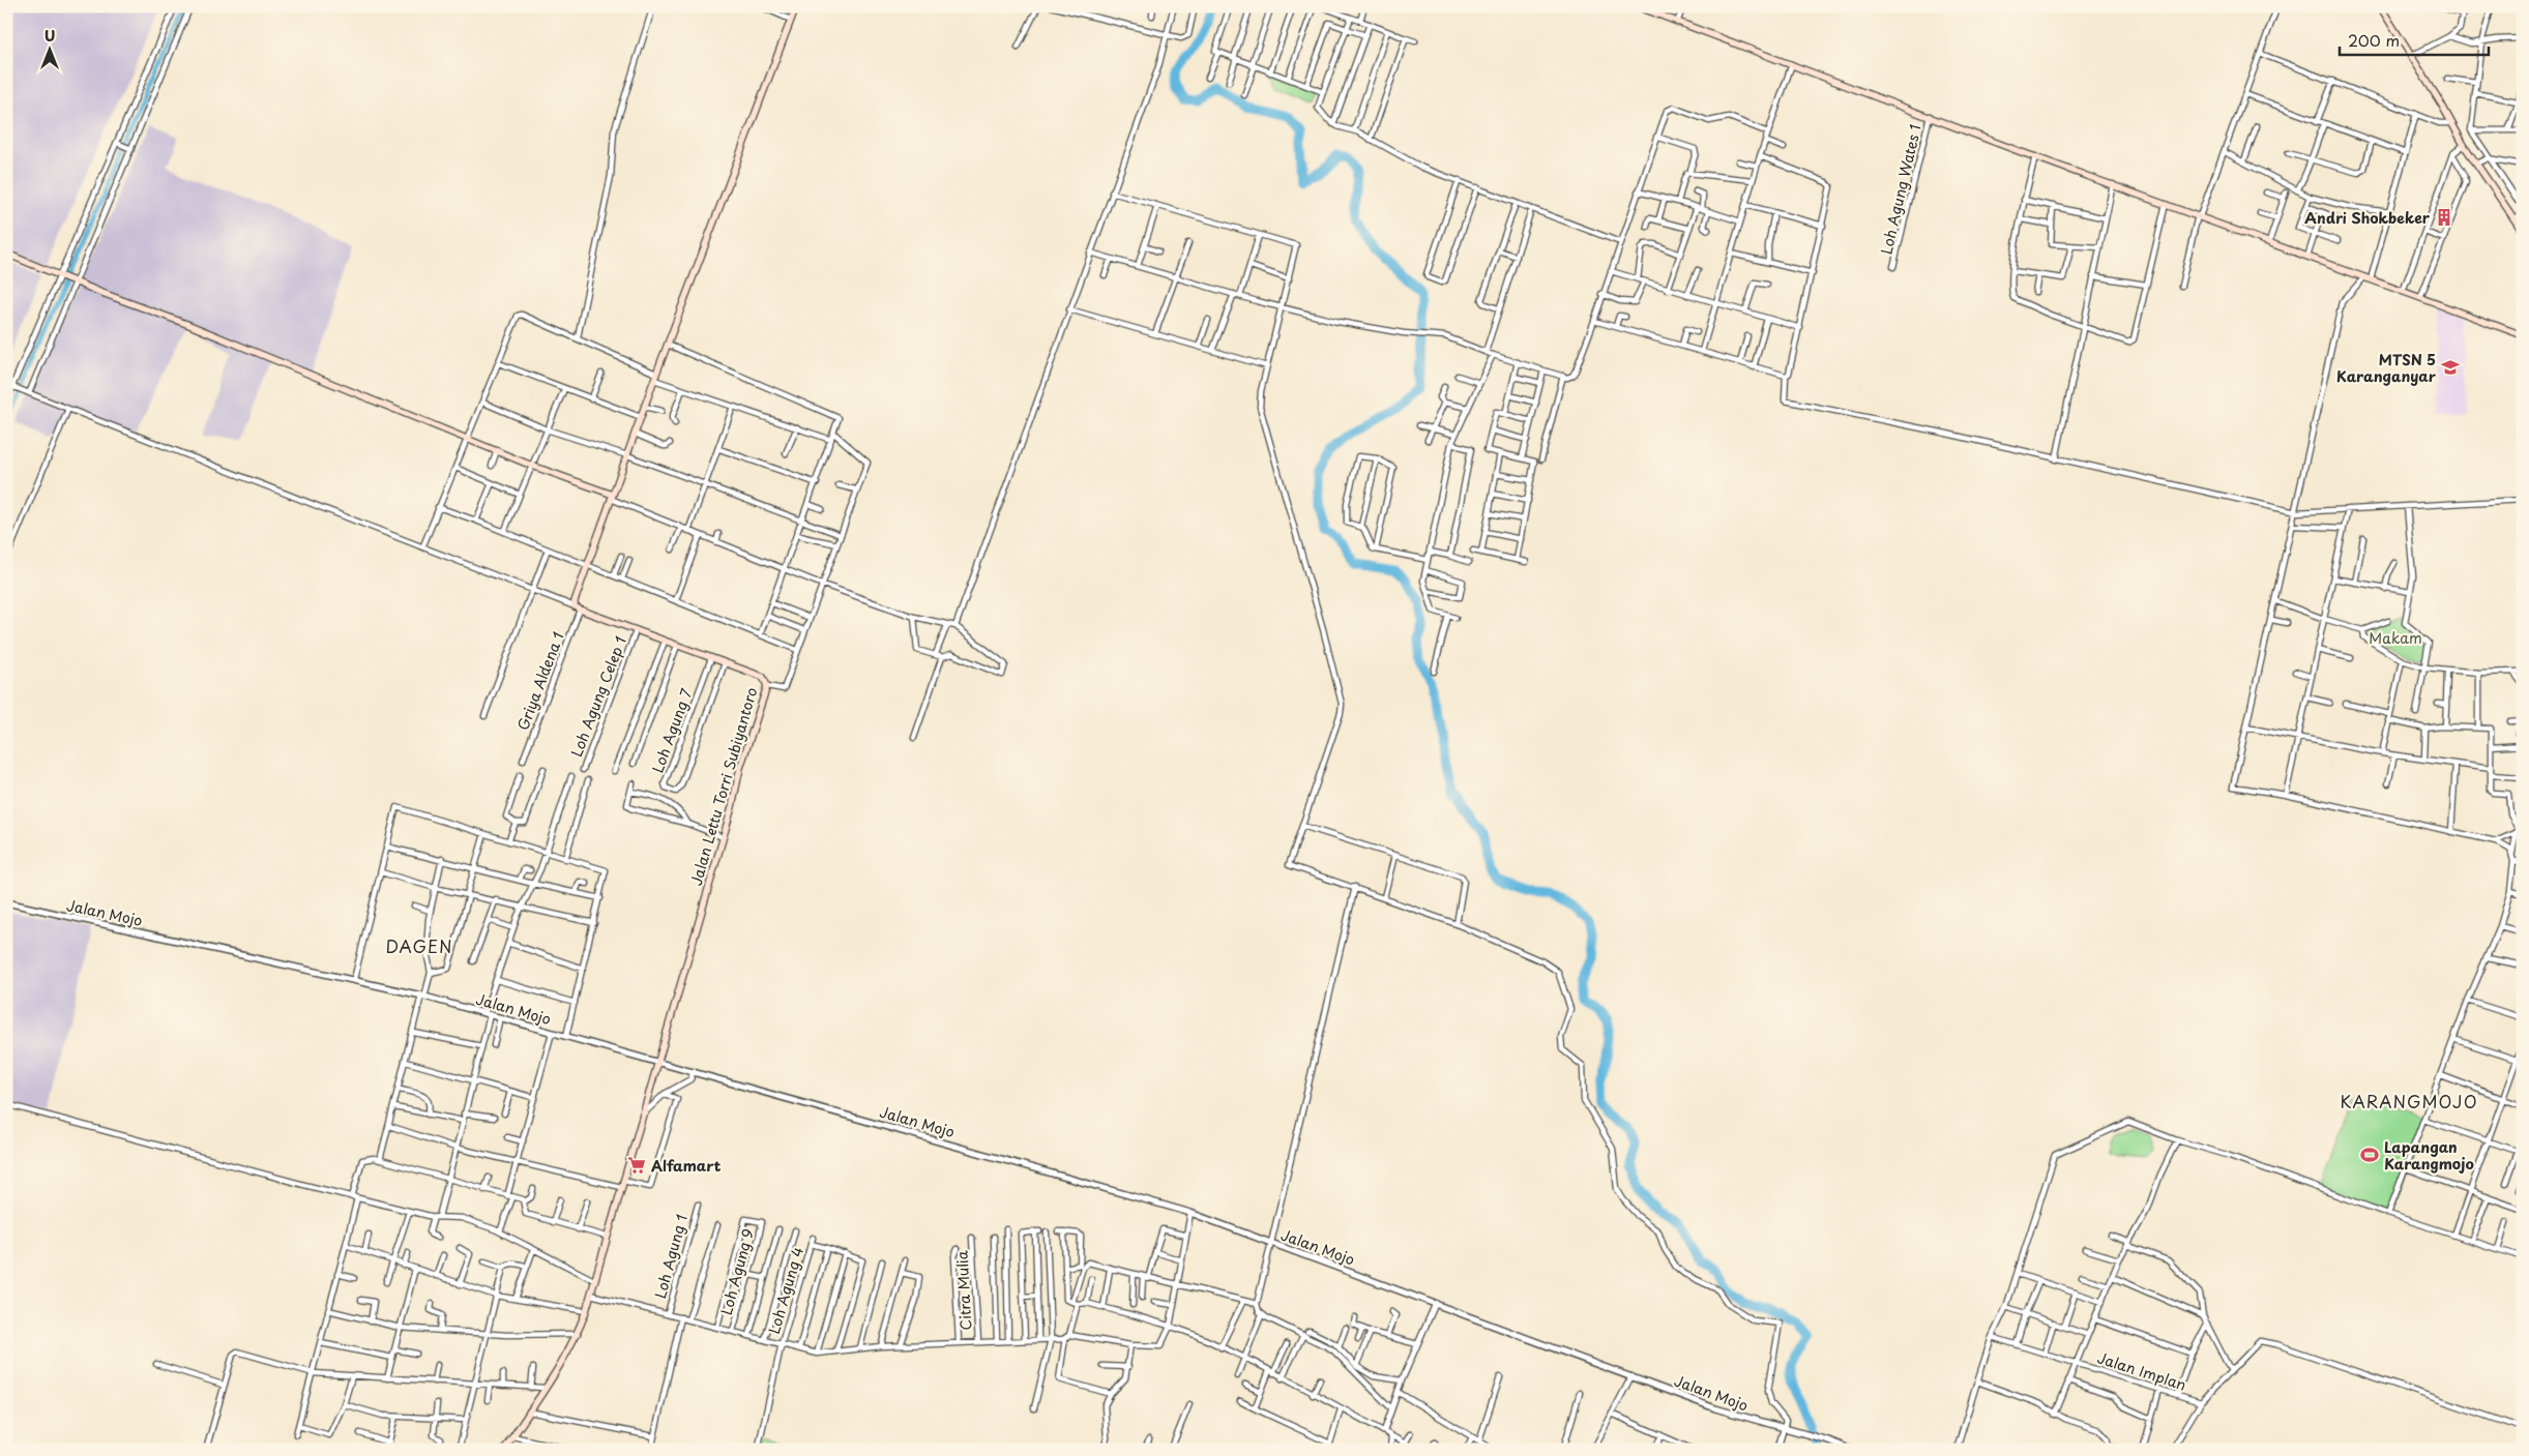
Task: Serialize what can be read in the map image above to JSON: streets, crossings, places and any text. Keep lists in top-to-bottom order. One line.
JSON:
{"streets":{"main road":["Jalan Lettu Torri Subiyantoro"],"street":["Loh Agung Wates 1","Griya Aldena 1","Loh Agung Celep 1","Loh Agung 7","Jalan Mojo","Loh Agung 1","Loh Agung 9","Loh Agung 4","Citra Mulia","Jalan Implan"]},"crossings":[["Griya Aldena 1","Jalan Lettu Torri Subiyantoro"],["Loh Agung Celep 1","Jalan Lettu Torri Subiyantoro"],["Loh Agung 7","Jalan Lettu Torri Subiyantoro"],["Jalan Lettu Torri Subiyantoro","Jalan Mojo"]],"districts":["DAGEN","KARANGMOJO"],"parks":["Makam"],"places":{"building":["Andri Shokbeker"],"school or university":["MTSN 5 Karanganyar"],"sports":["Lapangan Karangmojo"],"supermarket":["Alfamart"]},"scale_bar":"200 m","north":"top"}
